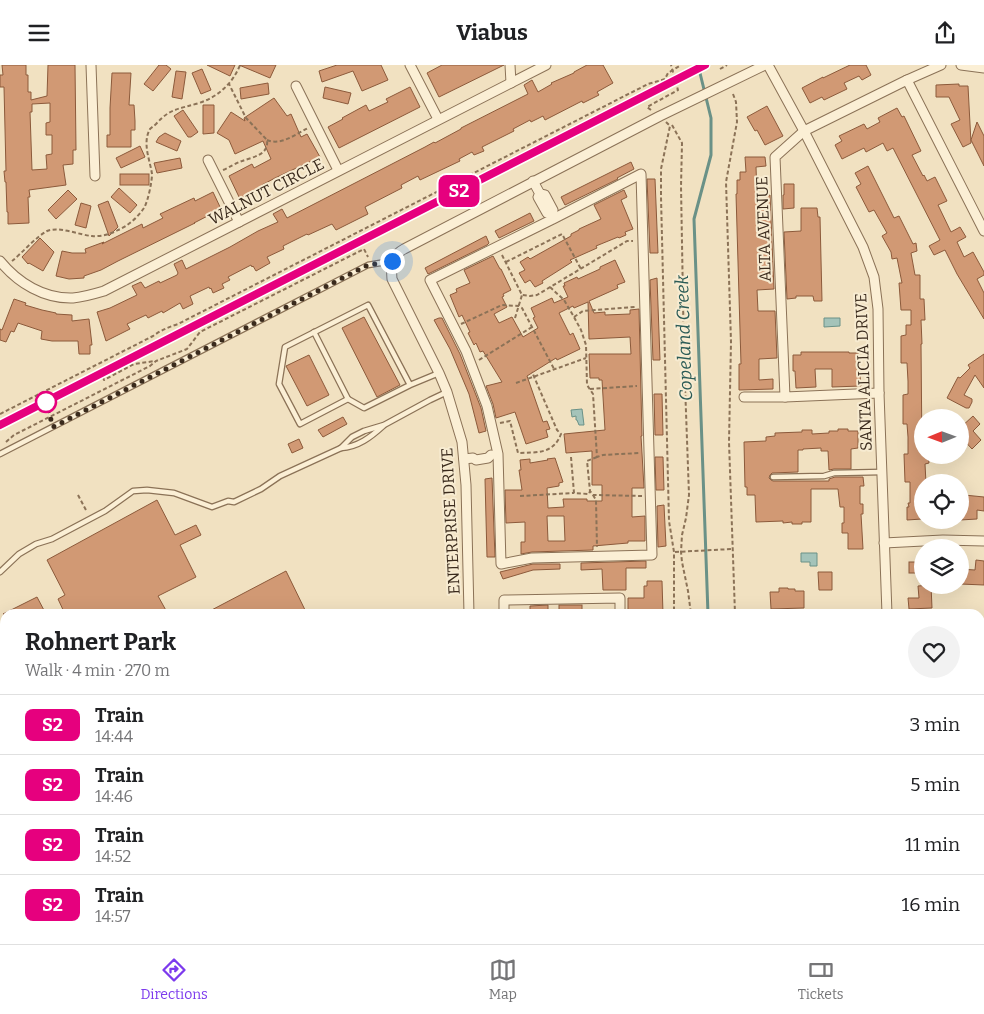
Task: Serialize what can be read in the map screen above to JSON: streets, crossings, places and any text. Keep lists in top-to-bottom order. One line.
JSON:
{"streets":{"street":["WALNUT CIRCLE","ALTA AVENUE","SANTA ALICIA DRIVE","ENTERPRISE DRIVE"]},"crossings":[["ALTA AVENUE","SANTA ALICIA DRIVE"]],"water":["Copeland Creek"],"north":"left","page":{"header":"Viabus","on_map":"S2","heading":["Rohnert Park","Walk · 4 min · 270 m"],"list":[{"mark":"S2","name":"Train","note":"14:44","value":"3 min"},{"mark":"S2","name":"Train","note":"14:46","value":"5 min"},{"mark":"S2","name":"Train","note":"14:52","value":"11 min"},{"mark":"S2","name":"Train","note":"14:57","value":"16 min"}],"tabs":["Directions","Map","Tickets"]}}
